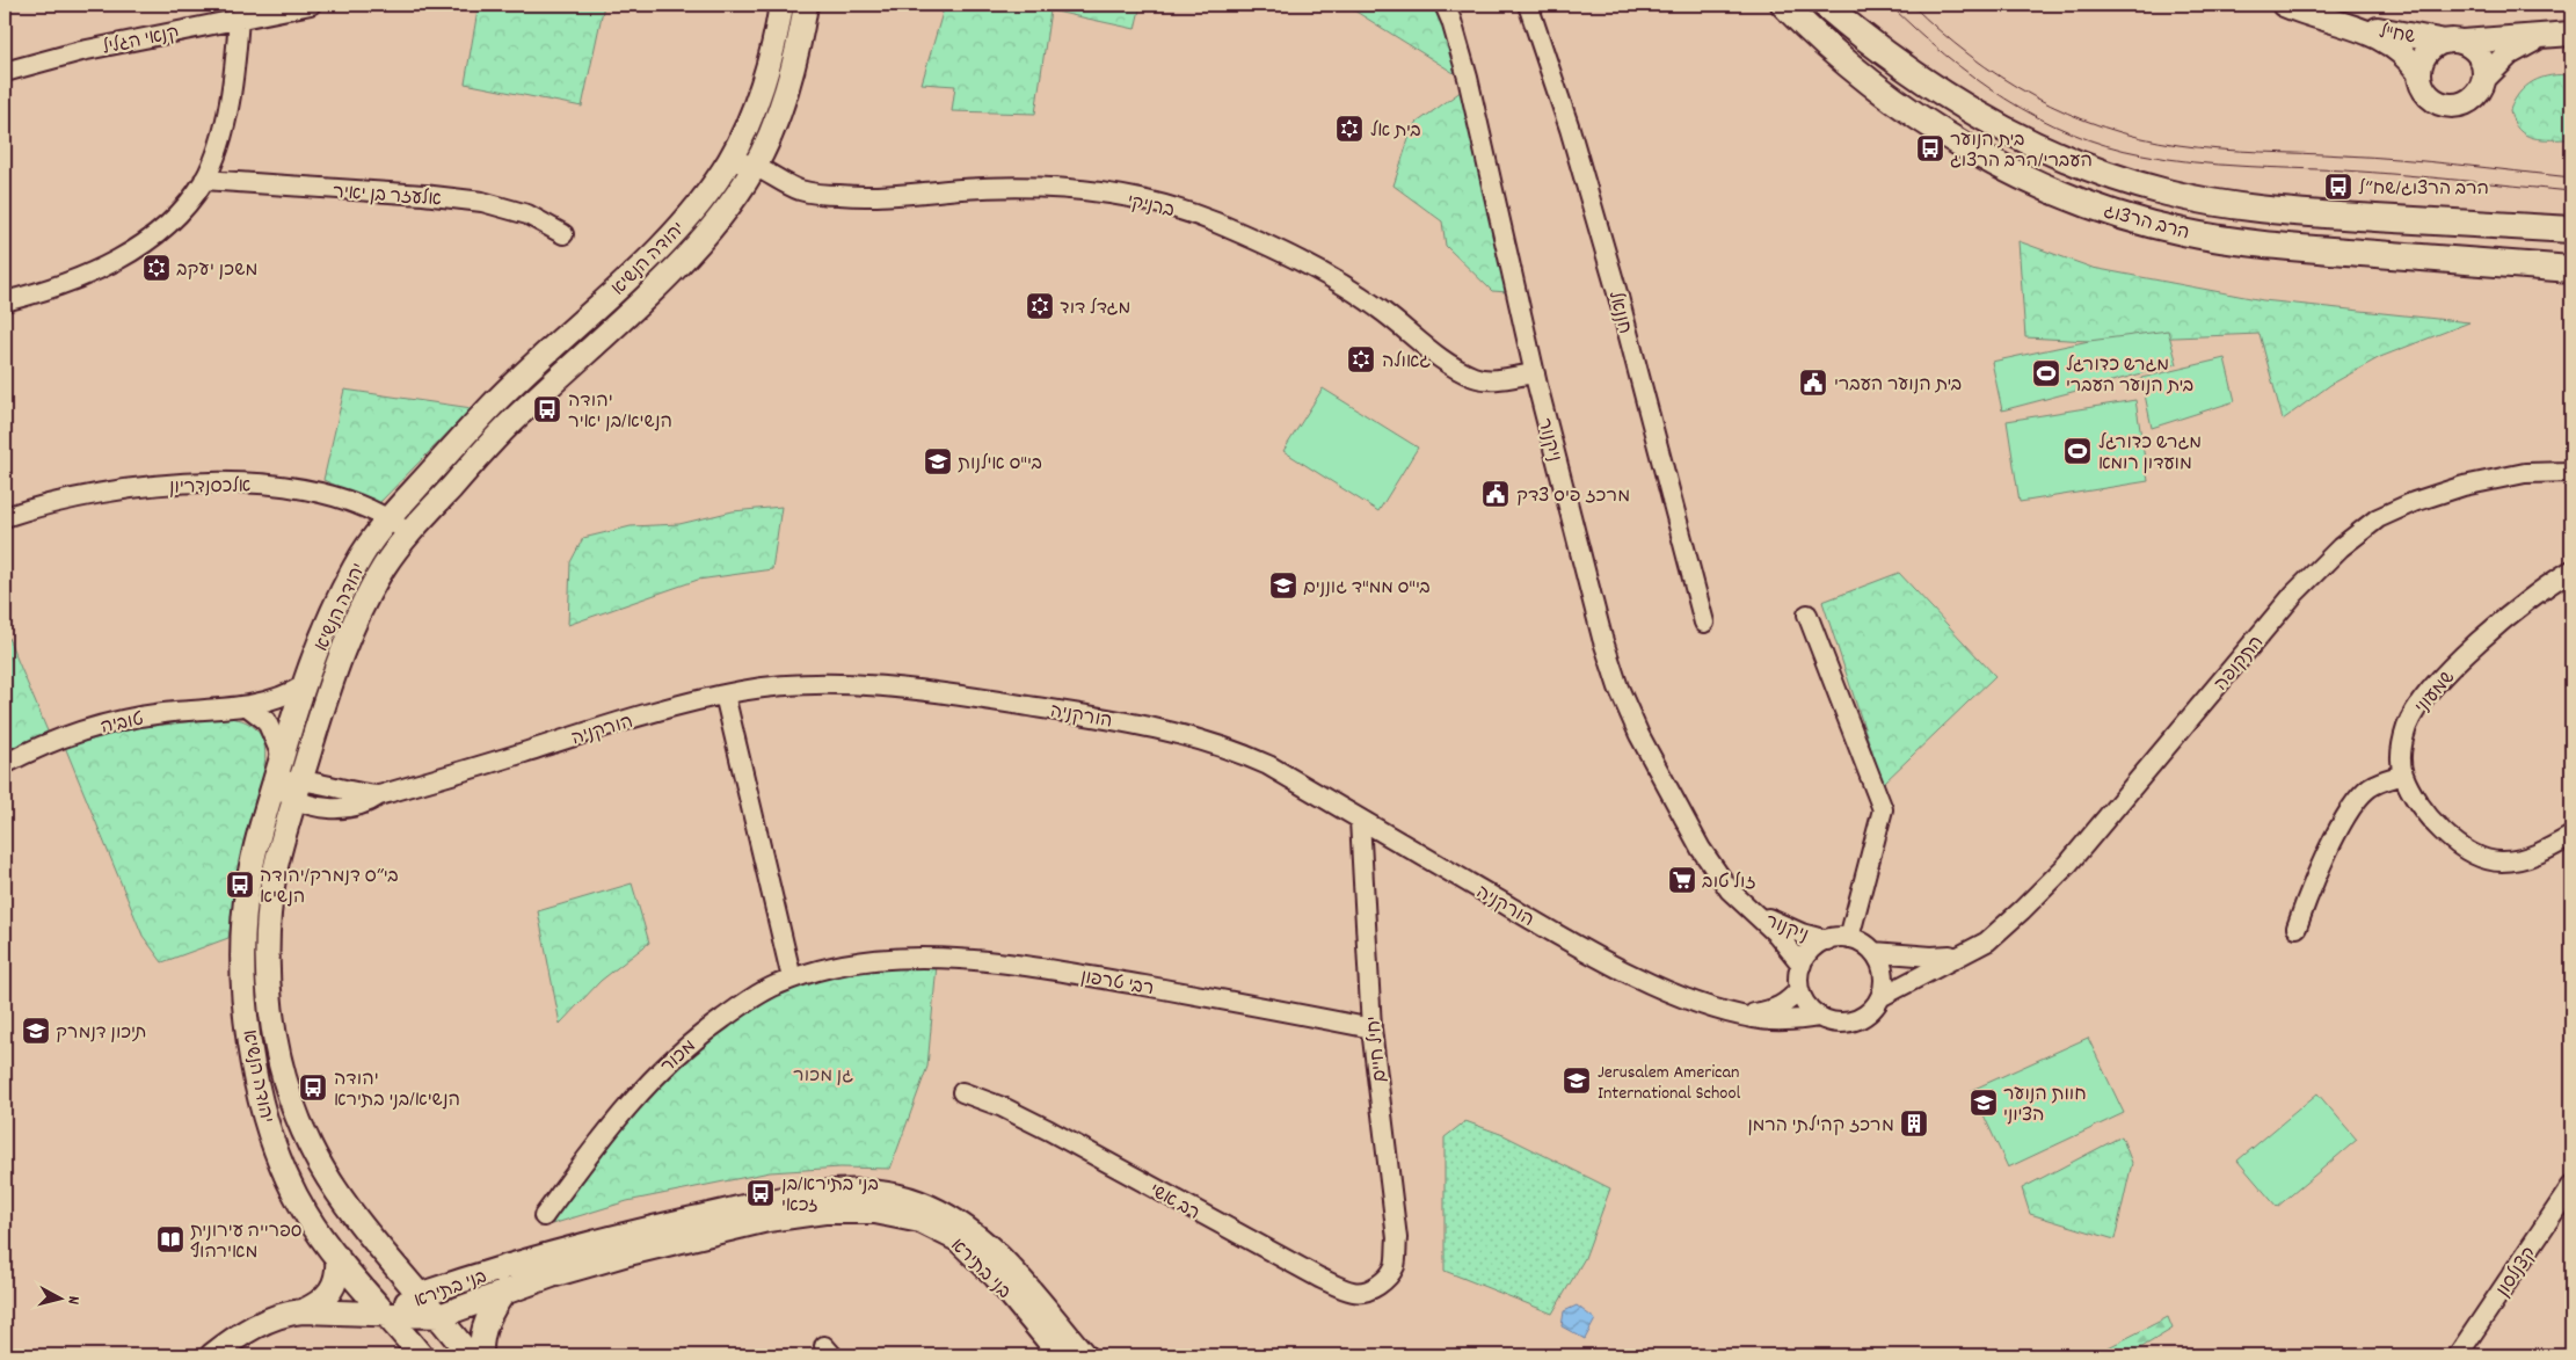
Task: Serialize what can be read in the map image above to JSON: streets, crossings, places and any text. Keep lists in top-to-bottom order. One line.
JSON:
{"streets":{"main road":["הרב הרצוג"],"street":["שח\"ל","קנאי הגליל","אלעזר בן יאיר","ברניקי","יהודה הנשיא","חננאל","ניקנור","אלכסנדריון","התקופה","שמעוני","הורקניה","טוביה","רבי טרפון","יחיל חיים","מכור","רב אשי","בני בתירא","קצנלסון"]},"crossings":[["ברניקי","יהודה הנשיא"],["ברניקי","ניקנור"],["יהודה הנשיא","אלכסנדריון"],["יהודה הנשיא","הורקניה"],["יהודה הנשיא","טוביה"],["יהודה הנשיא","בני בתירא"],["ניקנור","התקופה"],["ניקנור","הורקניה"],["התקופה","הורקניה"],["הורקניה","יחיל חיים"],["רבי טרפון","יחיל חיים"],["רבי טרפון","מכור"],["יחיל חיים","רב אשי"]],"parks":["גן מכור"],"places":{"synagogue":["בית אל","משכן יעקב","מגדל דוד","גאולה"],"bus stop":["בית הנוער העברי/הרב הרצוג","הרב הרצוג/שח״ל","יהודה הנשיא/בן יאיר","בי״ס דנמרק/יהודה הנשיא","יהודה הנשיא/בני בתירא","בני בתירא/בן זכאי"],"sports":["מגרש כדורגל בית הנוער העברי","מגרש כדורגל מועדון רומא"],"public building":["בית הנוער העברי","מרכז פיס צדק"],"school or university":["בי\"ס אילנות","בי\"ס ממ\"ד גוננים","תיכון דנמרק","Jerusalem American International School","חוות הנוער הציוני"],"supermarket":["זול טוב"],"building":["מרכז קהילתי הרמן"],"library":["ספרייה עירונית מאירהוף"]},"north":"right"}
